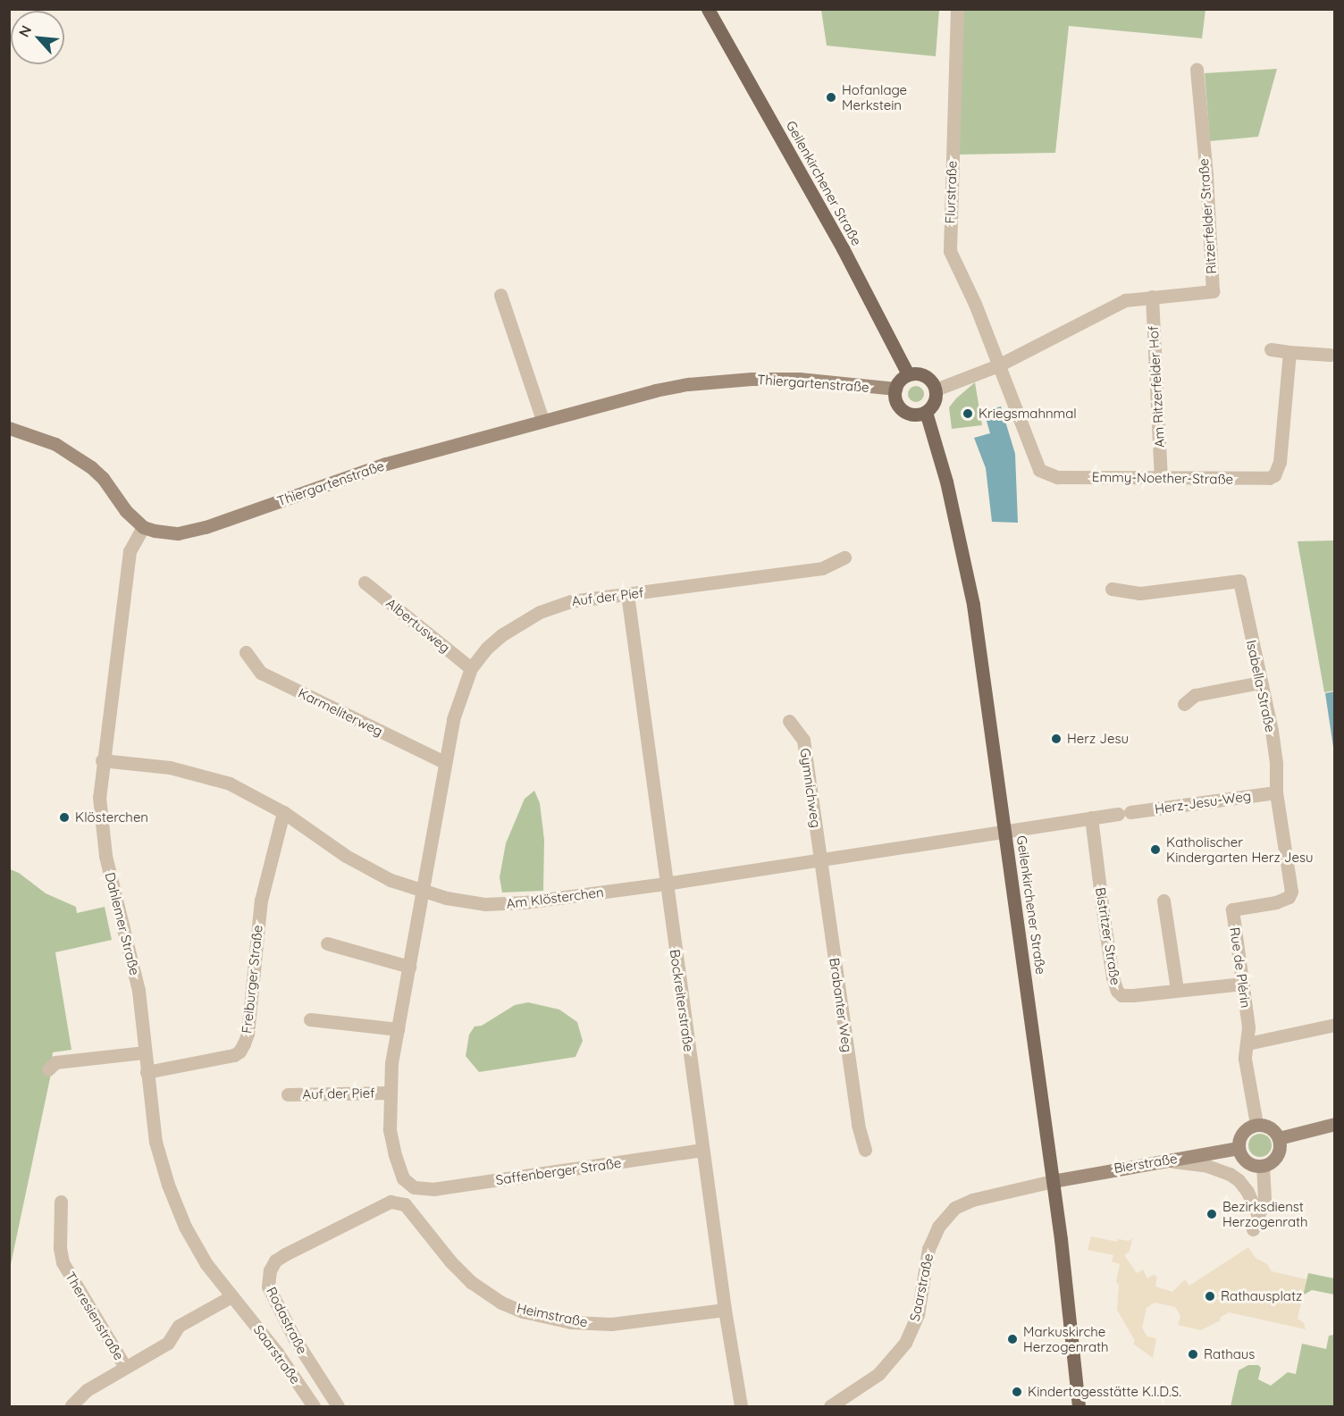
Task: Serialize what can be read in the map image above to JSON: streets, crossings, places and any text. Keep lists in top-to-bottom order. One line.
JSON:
{"streets":{"main road":["Geilenkirchener Straße","Thiergartenstraße","Bierstraße"],"street":["Flurstraße","Ritzerfelder Straße","Am Ritzerfelder Hof","Emmy-Noether-Straße","Auf der Pief","Albertusweg","Isabella-Straße","Karmeliterweg","Gymnichweg","Herz-Jesu-Weg","Am Klösterchen","Dahlemer Straße","Bistritzer Straße","Rue de Plérin","Freiburger Straße","Bockreiterstraße","Brabanter Weg","Saffenberger Straße","Saarstraße","Heimstraße","Theresienstraße","Rodastraße"]},"crossings":[["Geilenkirchener Straße","Ritzerfelder Straße"],["Geilenkirchener Straße","Thiergartenstraße"],["Geilenkirchener Straße","Herz-Jesu-Weg"],["Geilenkirchener Straße","Am Klösterchen"],["Geilenkirchener Straße","Bierstraße"],["Geilenkirchener Straße","Saarstraße"],["Flurstraße","Ritzerfelder Straße"],["Flurstraße","Emmy-Noether-Straße"],["Ritzerfelder Straße","Thiergartenstraße"],["Ritzerfelder Straße","Am Ritzerfelder Hof"],["Ritzerfelder Straße","Emmy-Noether-Straße"],["Thiergartenstraße","Dahlemer Straße"],["Am Ritzerfelder Hof","Emmy-Noether-Straße"],["Auf der Pief","Albertusweg"],["Auf der Pief","Karmeliterweg"],["Auf der Pief","Am Klösterchen"],["Auf der Pief","Bockreiterstraße"],["Auf der Pief","Saffenberger Straße"],["Isabella-Straße","Herz-Jesu-Weg"],["Isabella-Straße","Rue de Plérin"],["Gymnichweg","Am Klösterchen"],["Gymnichweg","Brabanter Weg"],["Herz-Jesu-Weg","Am Klösterchen"],["Herz-Jesu-Weg","Bistritzer Straße"],["Herz-Jesu-Weg","Rue de Plérin"],["Am Klösterchen","Dahlemer Straße"],["Am Klösterchen","Freiburger Straße"],["Am Klösterchen","Bockreiterstraße"],["Am Klösterchen","Brabanter Weg"],["Dahlemer Straße","Freiburger Straße"],["Dahlemer Straße","Saarstraße"],["Dahlemer Straße","Theresienstraße"],["Bistritzer Straße","Rue de Plérin"],["Rue de Plérin","Bierstraße"],["Bockreiterstraße","Saffenberger Straße"],["Bockreiterstraße","Heimstraße"],["Bierstraße","Saarstraße"],["Saarstraße","Theresienstraße"],["Heimstraße","Rodastraße"]],"places":["Hofanlage Merkstein","Kriegsmahnmal","Herz Jesu","Klösterchen","Katholischer Kindergarten Herz Jesu","Bezirksdienst Herzogenrath","Rathausplatz","Markuskirche Herzogenrath","Rathaus","Kindertagesstätte K.I.D.S."],"north":"top left"}
